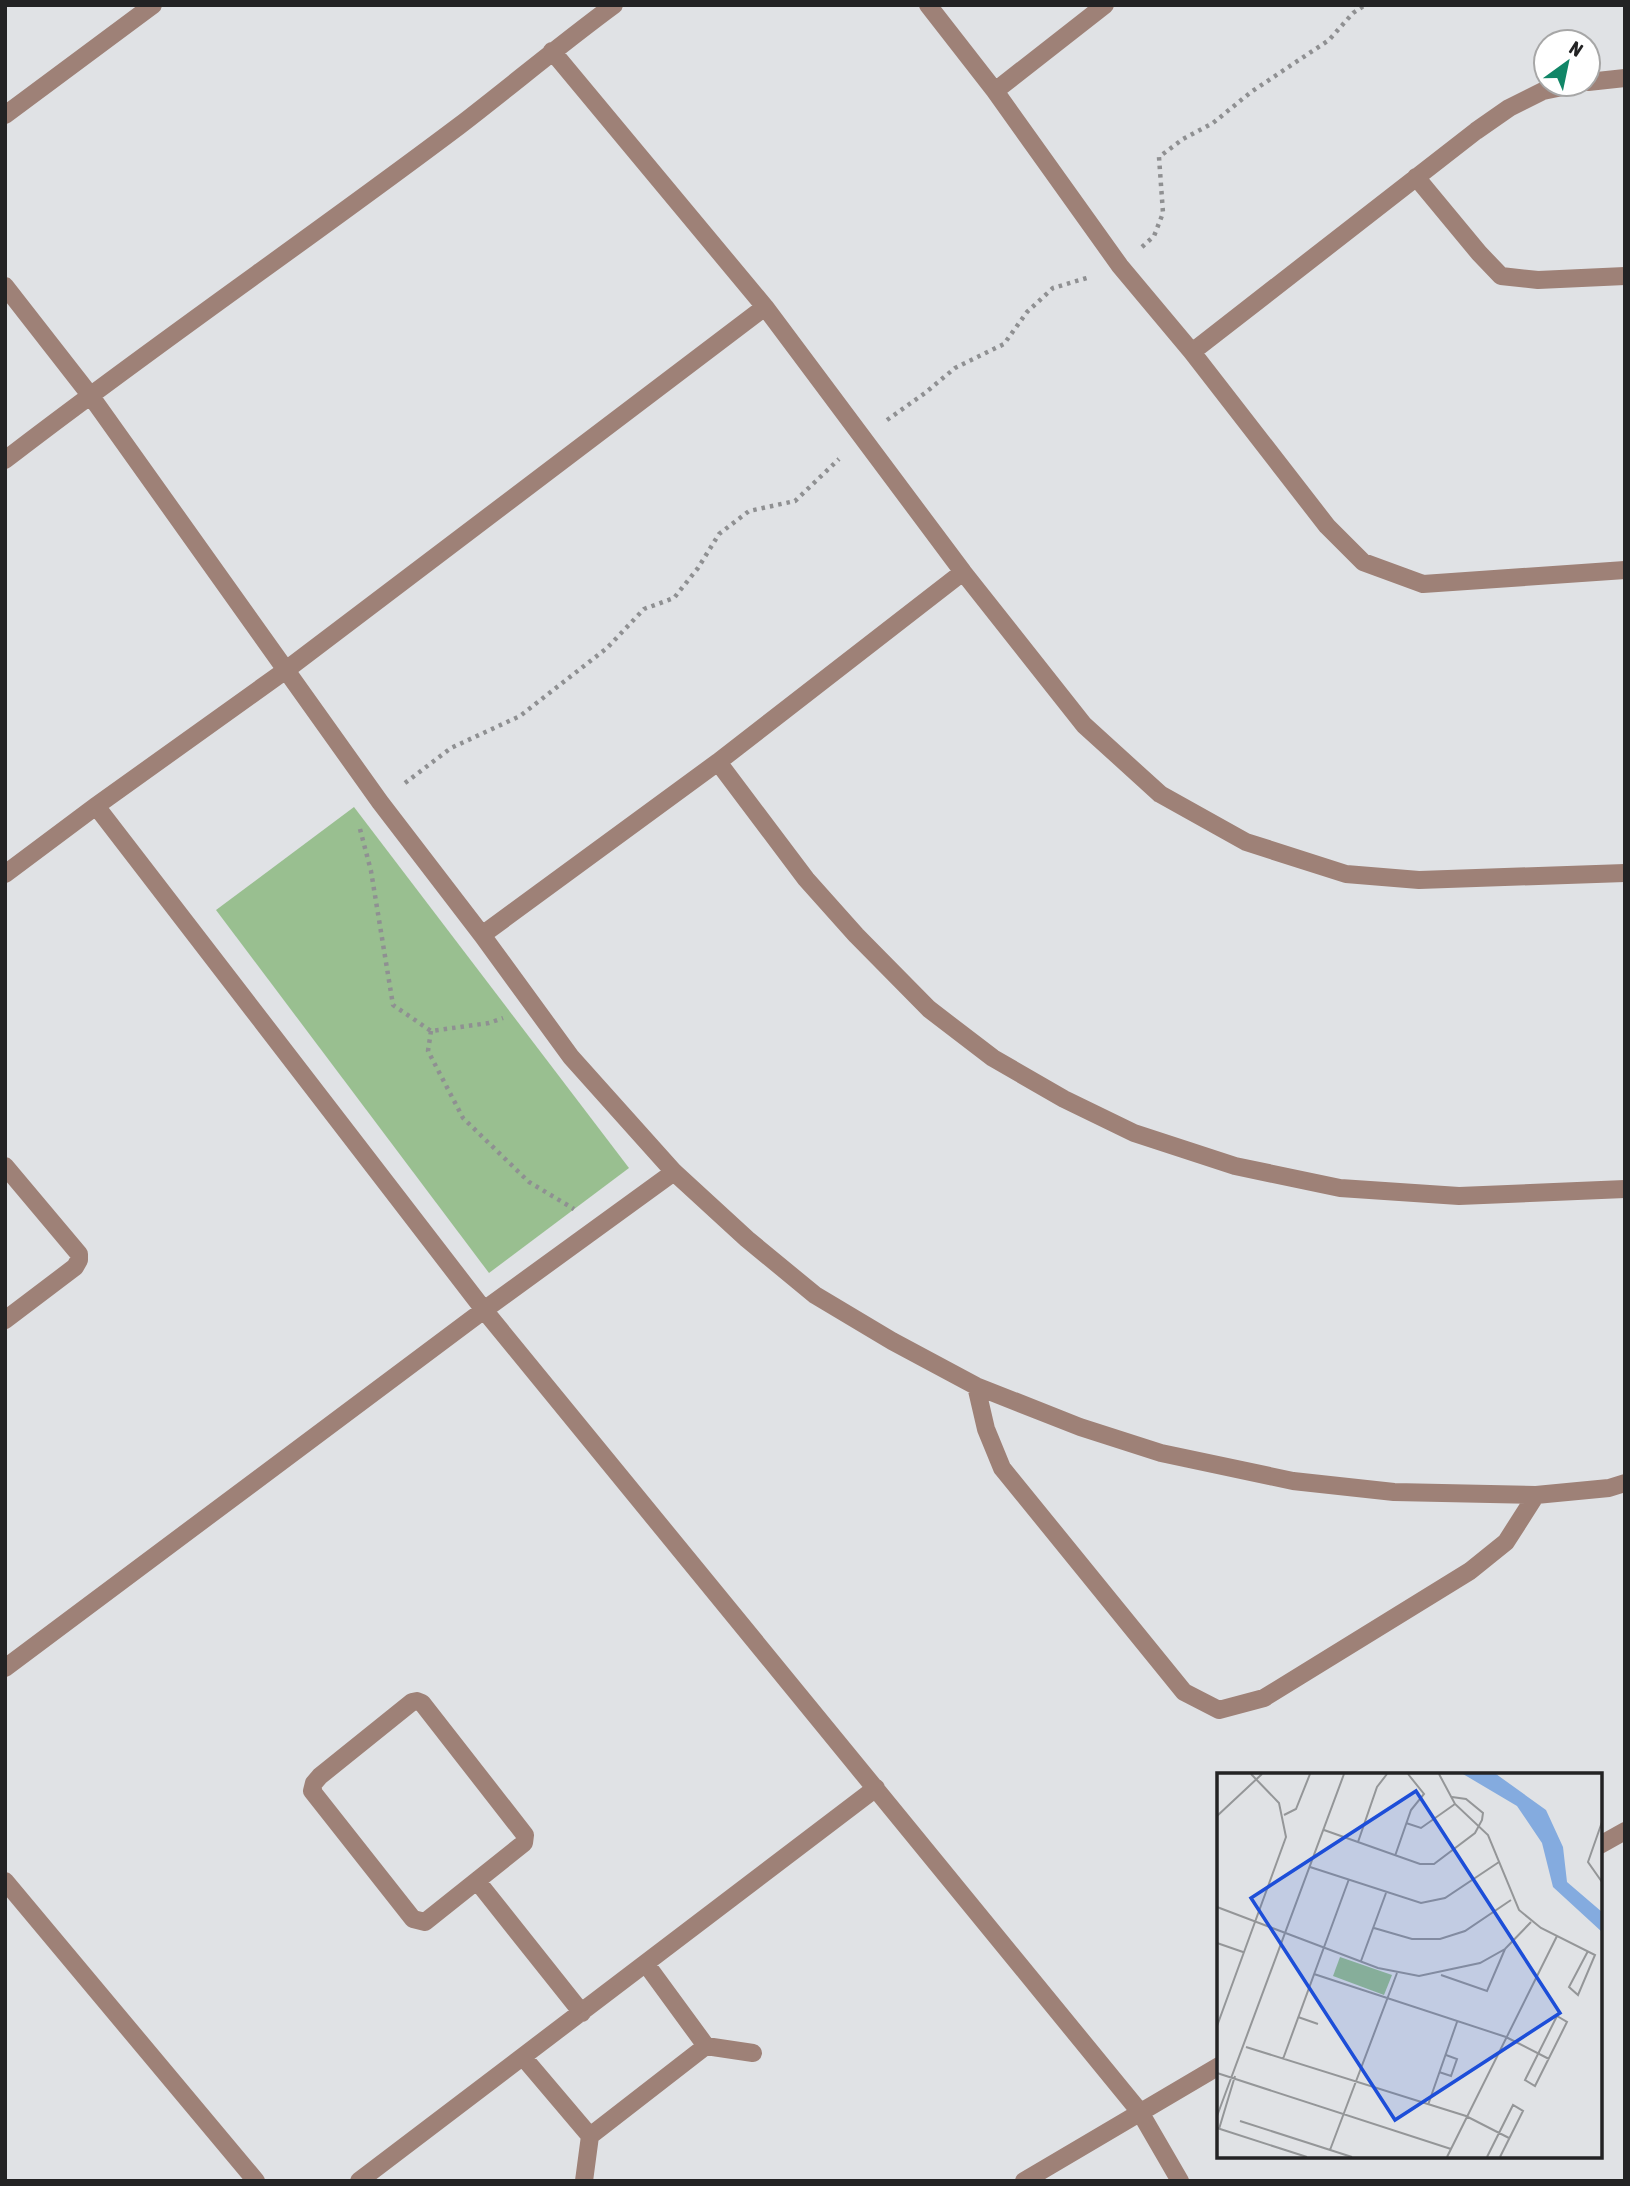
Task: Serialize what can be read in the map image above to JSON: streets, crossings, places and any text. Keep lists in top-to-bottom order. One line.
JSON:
{"north":"top right"}
